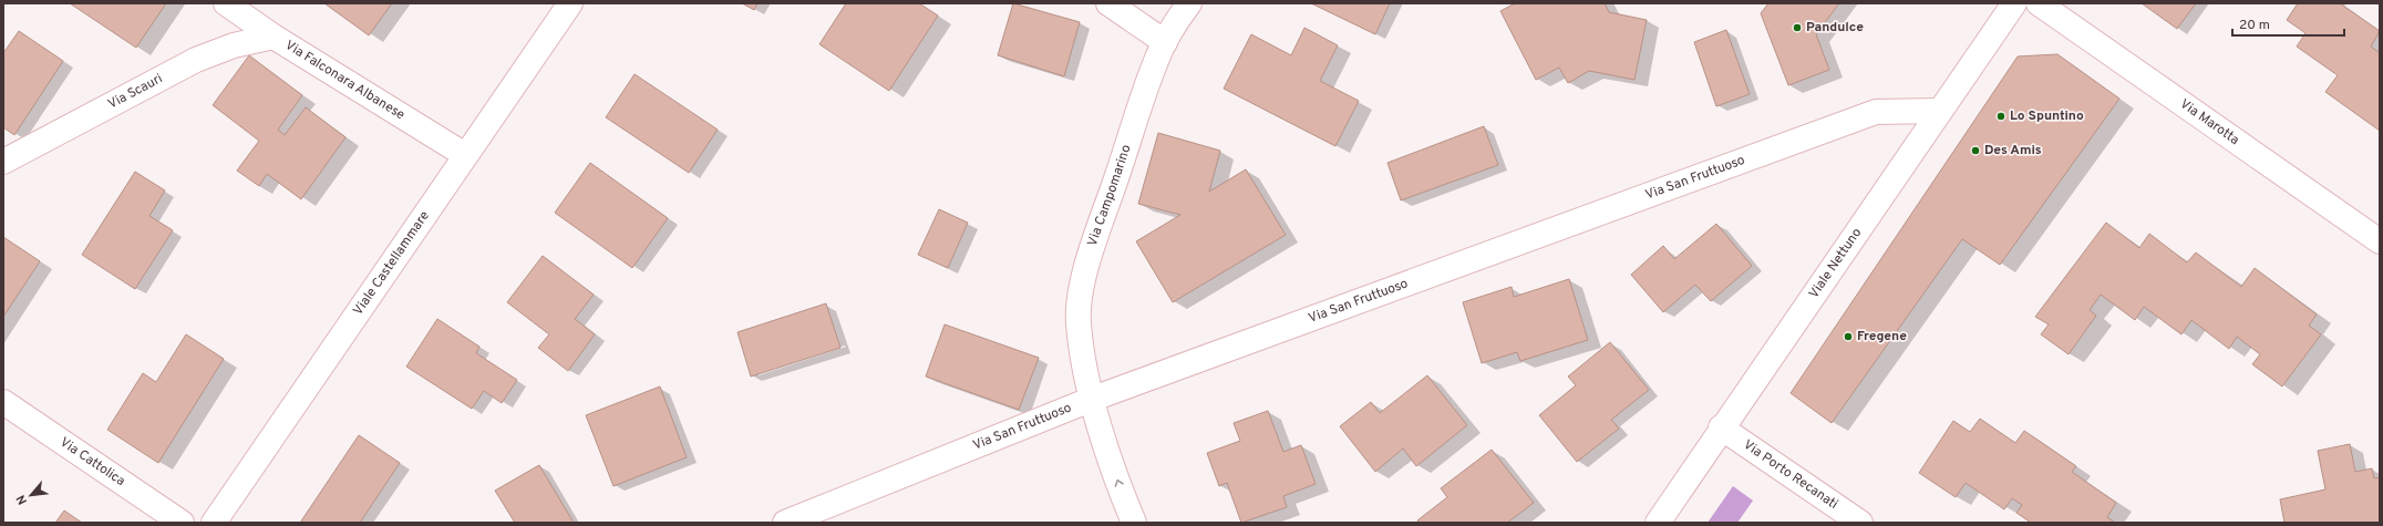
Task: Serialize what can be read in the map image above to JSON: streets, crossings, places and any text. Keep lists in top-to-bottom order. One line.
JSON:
{"streets":{"street":["Via Falconara Albanese","Via Scauri","Via Marotta","Via San Fruttuoso","Via Campomarino","Viale Castellammare","Viale Nettuno","Via Cattolica","Via Porto Recanati"]},"crossings":[["Via Falconara Albanese","Via Scauri"],["Via Falconara Albanese","Viale Castellammare"],["Via San Fruttuoso","Via Campomarino"],["Via San Fruttuoso","Viale Nettuno"],["Viale Nettuno","Via Porto Recanati"]],"places":["Pandulce","Lo Spuntino","Des Amis","Fregene"],"scale_bar":"20 m","north":"bottom left"}
